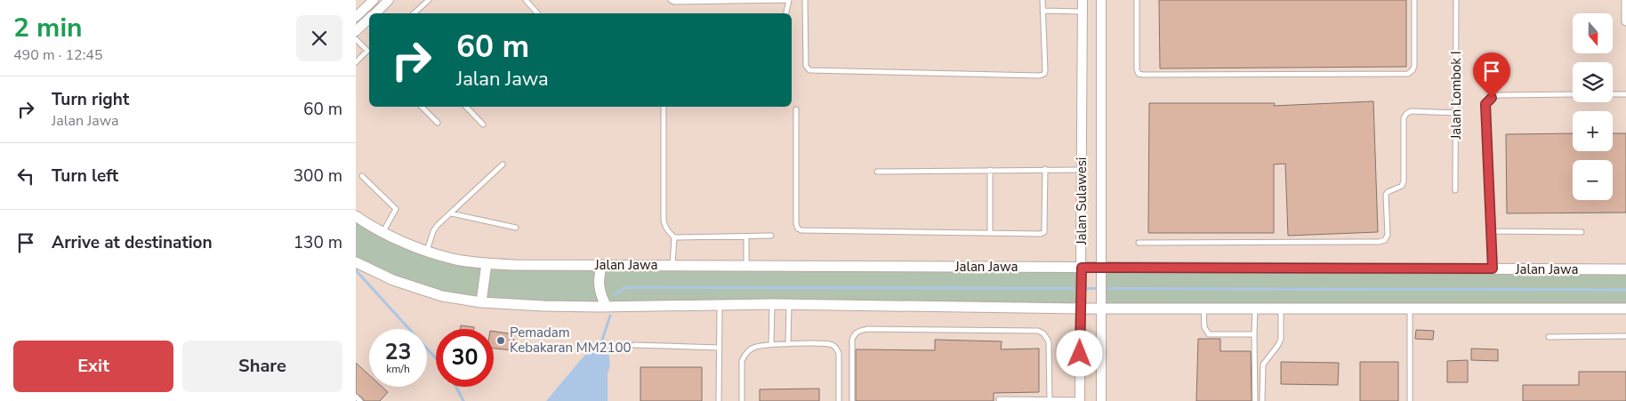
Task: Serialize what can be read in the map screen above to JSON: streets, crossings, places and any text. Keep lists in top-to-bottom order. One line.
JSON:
{"streets":{"street":["Jalan Sulawesi","Jalan Jawa"],"lane":["Jalan Lombok I"]},"crossings":[["Jalan Sulawesi","Jalan Jawa"]],"places":["Pemadam Kebakaran MM2100"],"north":"bottom","page":{"heading":["2 min","490 m · 12:45"],"map_buttons":["+","−"],"turn":["60 m","Jalan Jawa"],"list":[{"name":"Turn right","note":"Jalan Jawa","value":"60 m"},{"name":"Turn left","value":"300 m"},{"name":"Arrive at destination","value":"130 m"}],"speed":"23 km/h","limit":"30","buttons":["Exit","Share"]}}
